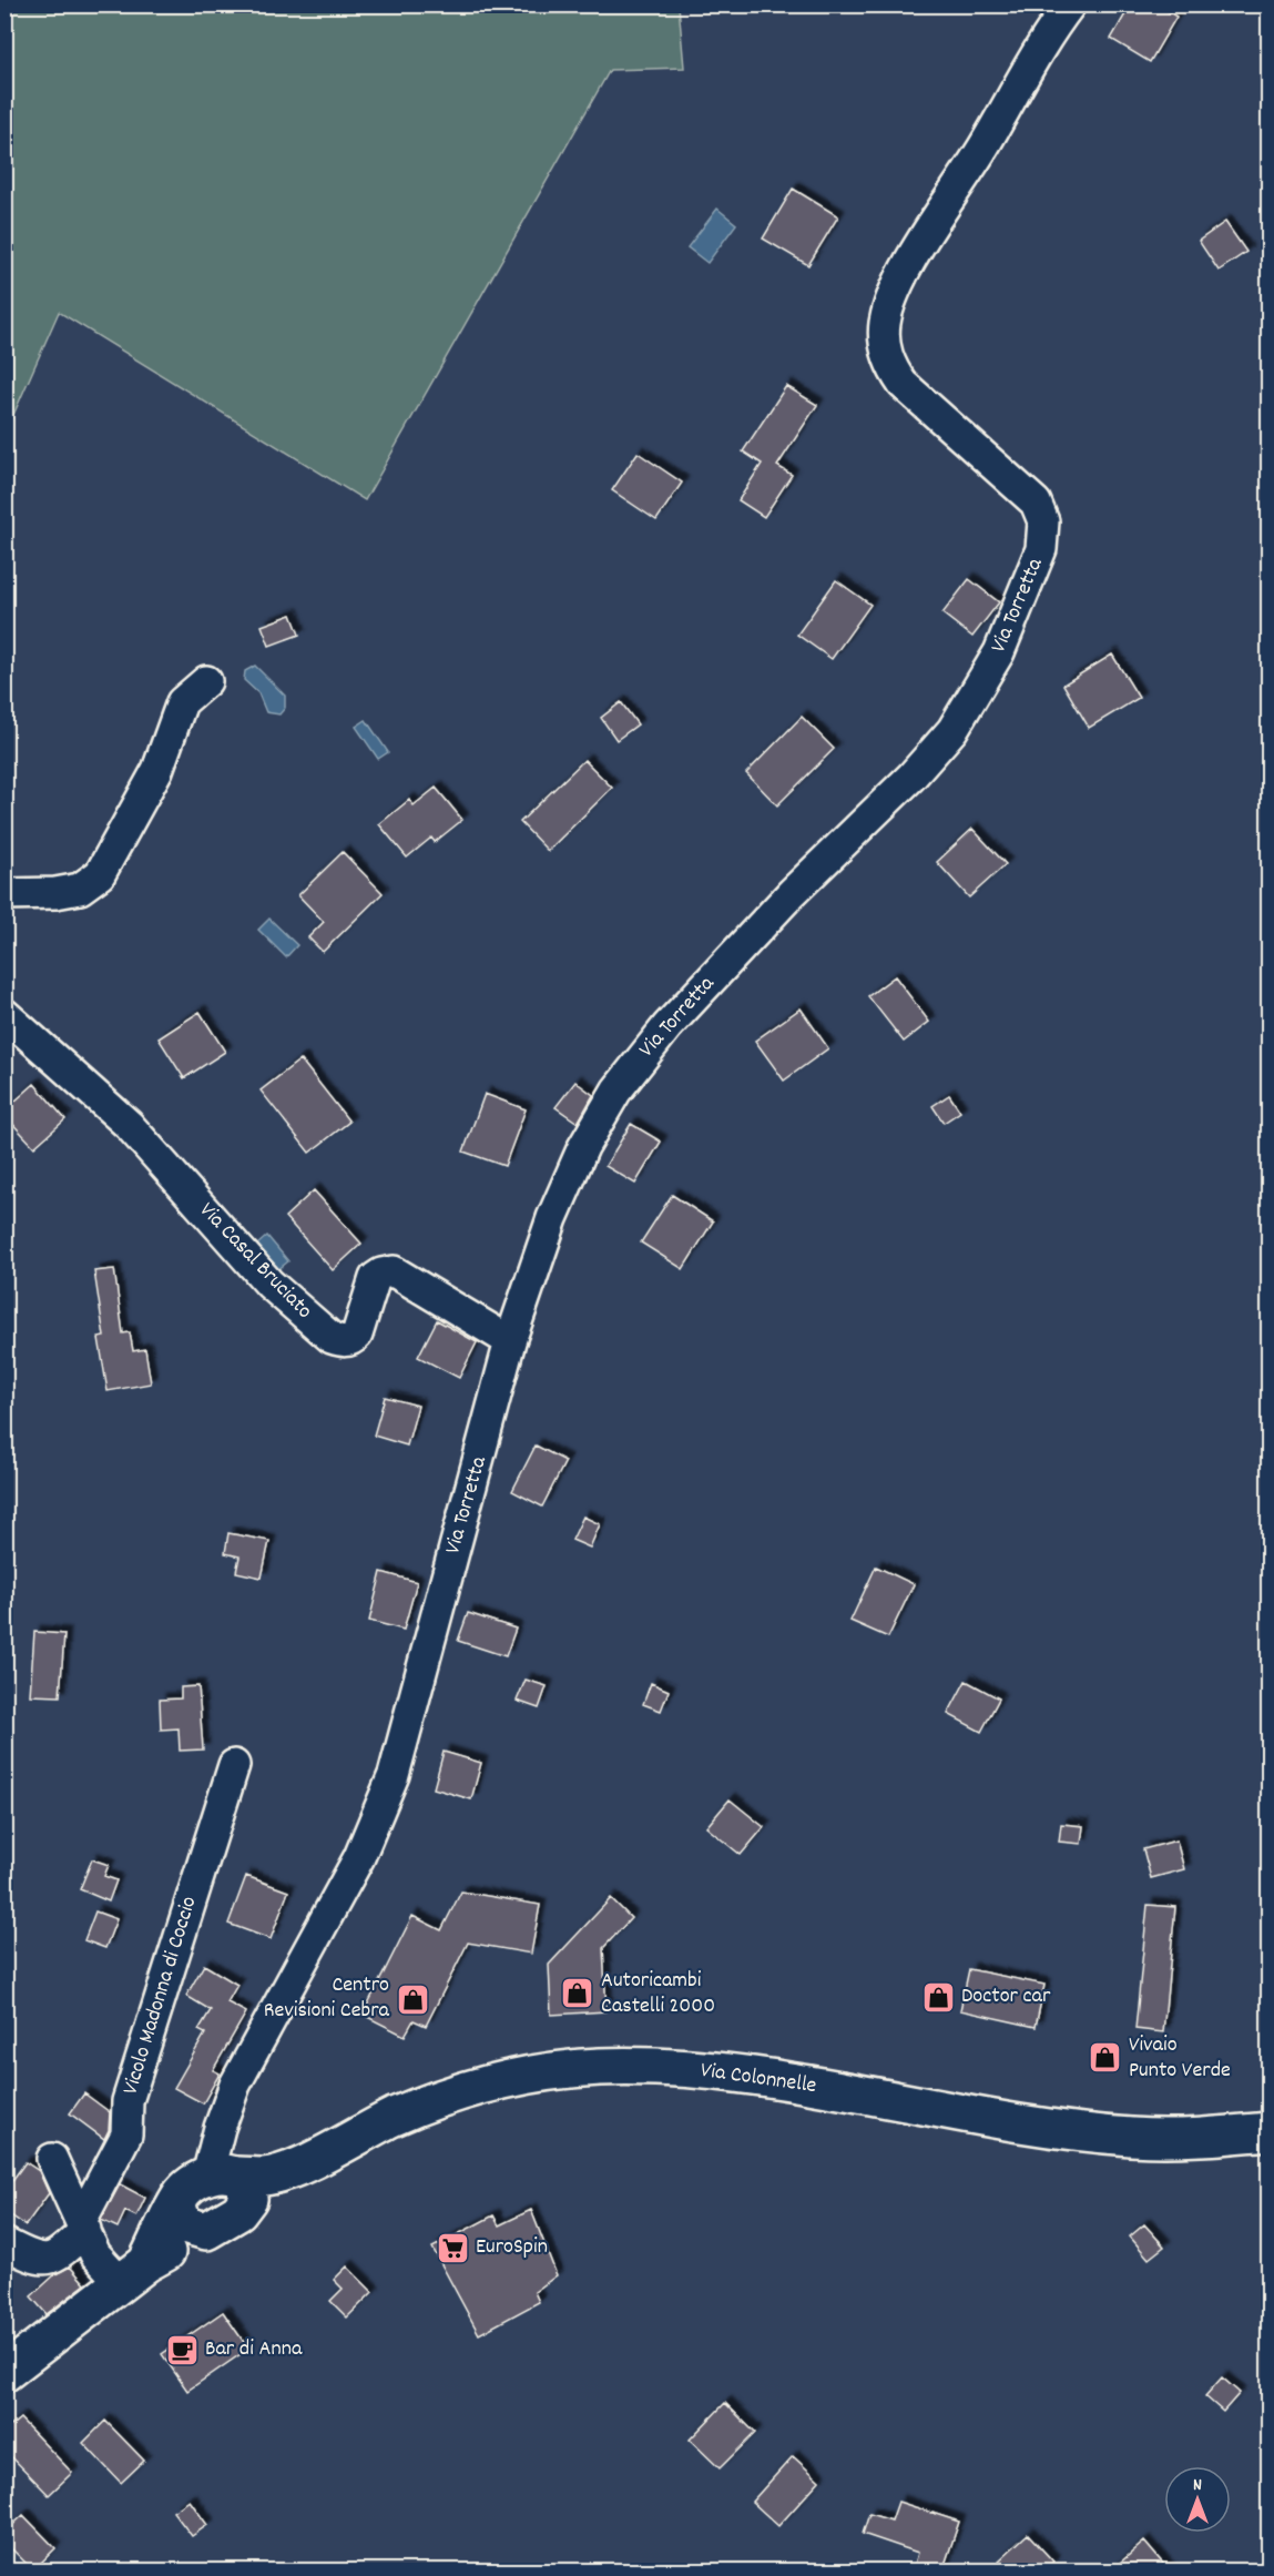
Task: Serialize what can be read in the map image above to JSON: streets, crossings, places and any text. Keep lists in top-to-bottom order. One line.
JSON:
{"streets":{"main road":["Via Colonnelle"],"street":["Via Torretta","Via Casal Bruciato","Vicolo Madonna di Coccio"]},"crossings":[["Via Torretta","Via Casal Bruciato"],["Via Torretta","Via Colonnelle"]],"places":{"shop":["Autoricambi Castelli 2000","Doctor car","Centro Revisioni Cebra","Vivaio Punto Verde"],"supermarket":["EuroSpin"],"cafe":["Bar di Anna"]},"north":"top"}
